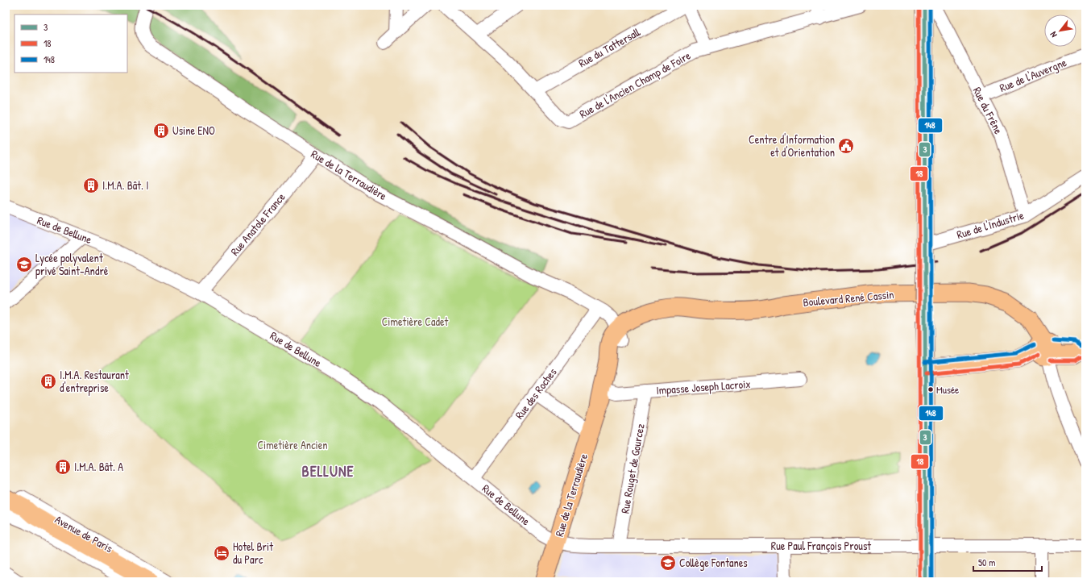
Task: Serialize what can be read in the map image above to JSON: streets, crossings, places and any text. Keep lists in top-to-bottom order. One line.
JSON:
{"streets":{"main road":["Rue de la Terraudière","Boulevard René Cassin","Avenue de Paris"],"street":["Rue du Tattersall","Rue de l'Auvergne","Rue de l'Ancien Champ de Foire","Rue du Frêne","Rue Anatole France","Rue de l'Industrie","Rue de Bellune","Impasse Joseph Lacroix","Rue des Roches","Rue Rouget de Gourcez","Rue Paul François Proust"]},"crossings":[["Rue du Tattersall","Rue de l'Ancien Champ de Foire"],["Rue de l'Auvergne","Rue du Frêne"],["Rue de la Terraudière","Rue Anatole France"],["Rue de la Terraudière","Rue de Bellune"],["Rue de la Terraudière","Boulevard René Cassin"],["Rue de la Terraudière","Impasse Joseph Lacroix"],["Rue de la Terraudière","Rue des Roches"],["Rue de la Terraudière","Rue Paul François Proust"],["Rue Anatole France","Rue de Bellune"],["Rue de Bellune","Rue des Roches"],["Rue de Bellune","Rue Paul François Proust"],["Impasse Joseph Lacroix","Rue Rouget de Gourcez"],["Rue Rouget de Gourcez","Rue Paul François Proust"]],"districts":["BELLUNE"],"parks":["Cimetière Cadet","Cimetière Ancien"],"places":{"building":["Usine ENO","I.M.A. Bât. I","I.M.A. Restaurant d'entreprise","I.M.A. Bât. A"],"public building":["Centre d'Information et d'Orientation"],"school or university":["Lycée polyvalent privé Saint-André","Collège Fontanes"],"other":["Musée"],"hotel":["Hotel Brit du Parc"]},"lines":["transit line 3","transit line 18","transit line 148"],"legend":["3","18","148"],"scale_bar":"50 m","north":"bottom left"}
